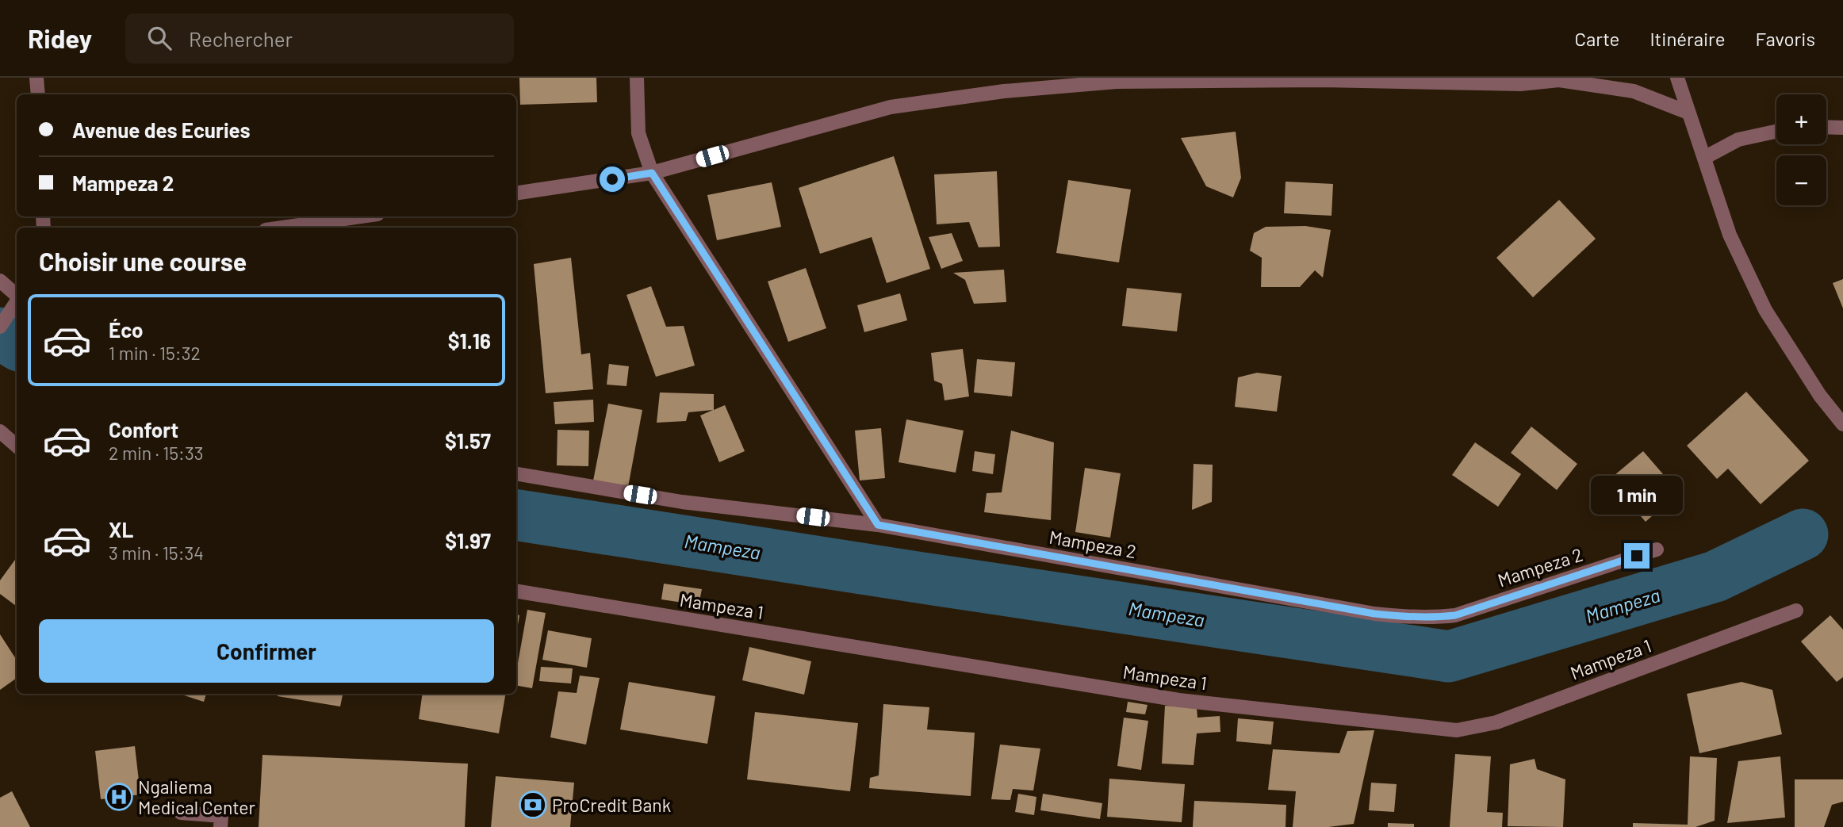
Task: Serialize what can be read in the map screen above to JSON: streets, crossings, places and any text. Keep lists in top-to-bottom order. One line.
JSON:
{"streets":{"street":["Mampeza 2","Mampeza 1"]},"water":["Mampeza"],"places":{"hospital":["Ngaliema Medical Center"],"bank":["ProCredit Bank"]},"page":{"header":"Ridey","search":"Rechercher","nav":["Carte","Itinéraire","Favoris"],"map_buttons":["+","−"],"banner":["Avenue des Ecuries","Mampeza 2"],"heading":"Choisir une course","list":[{"name":"Éco","note":"1 min · 15:32","value":"$1.16"},{"name":"Confort","note":"2 min · 15:33","value":"$1.57"},{"name":"XL","note":"3 min · 15:34","value":"$1.97"}],"bubble":"1 min","buttons":"Confirmer"}}
